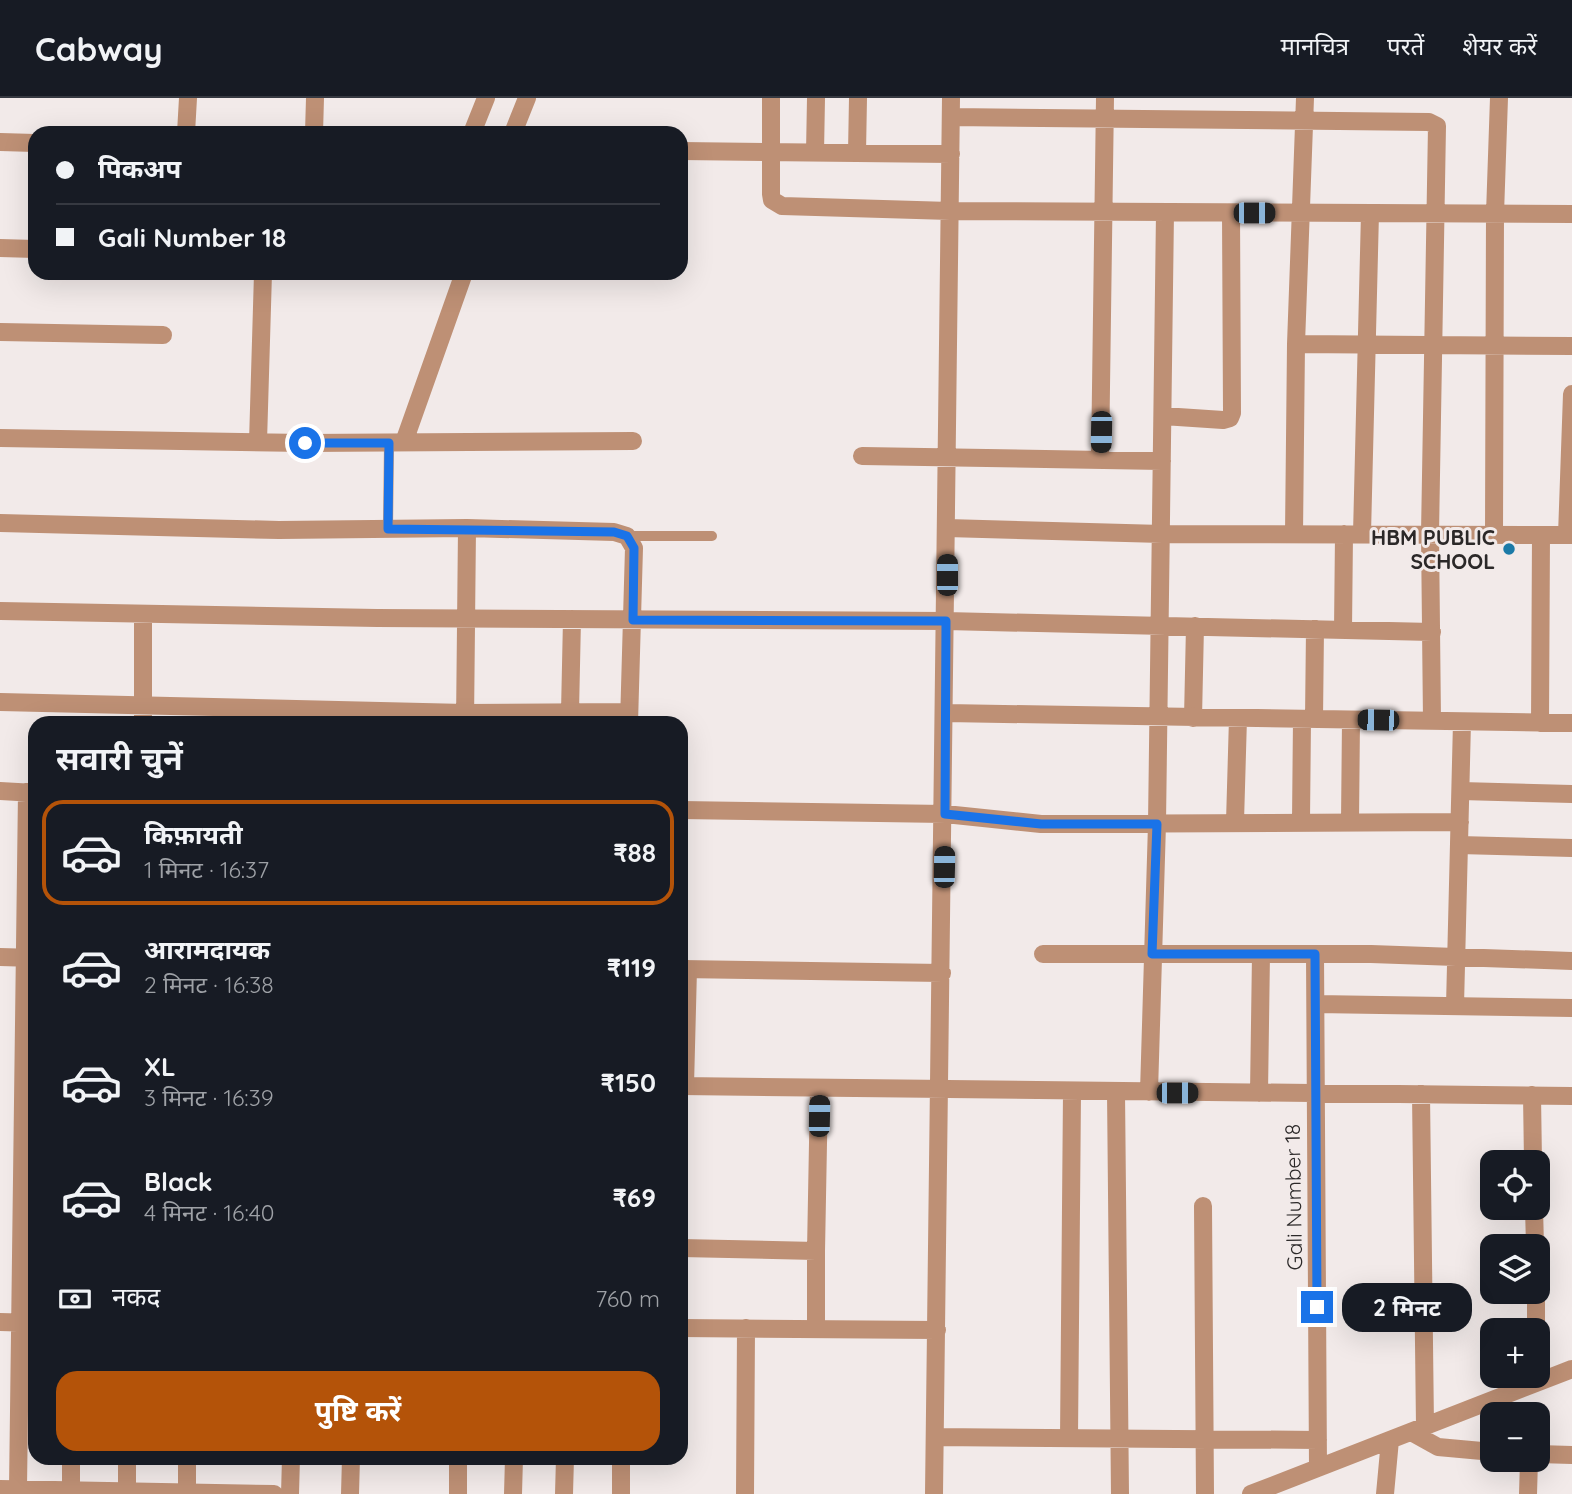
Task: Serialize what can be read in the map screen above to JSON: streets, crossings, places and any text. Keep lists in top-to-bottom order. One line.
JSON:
{"streets":{"street":["Gali Number 18"]},"places":["HBM PUBLIC SCHOOL"],"page":{"header":"Cabway","nav":["मानचित्र","परतें","शेयर करें"],"banner":["पिकअप","Gali Number 18"],"heading":"सवारी चुनें","list":[{"name":"किफ़ायती","note":"1 मिनट · 16:37","value":"₹88"},{"name":"आरामदायक","note":"2 मिनट · 16:38","value":"₹119"},{"name":"XL","note":"3 मिनट · 16:39","value":"₹150"},{"name":"Black","note":"4 मिनट · 16:40","value":"₹69"}],"map_buttons":["+","−"],"pay":["नकद","760 m"],"bubble":"2 मिनट","buttons":"पुष्टि करें"}}
